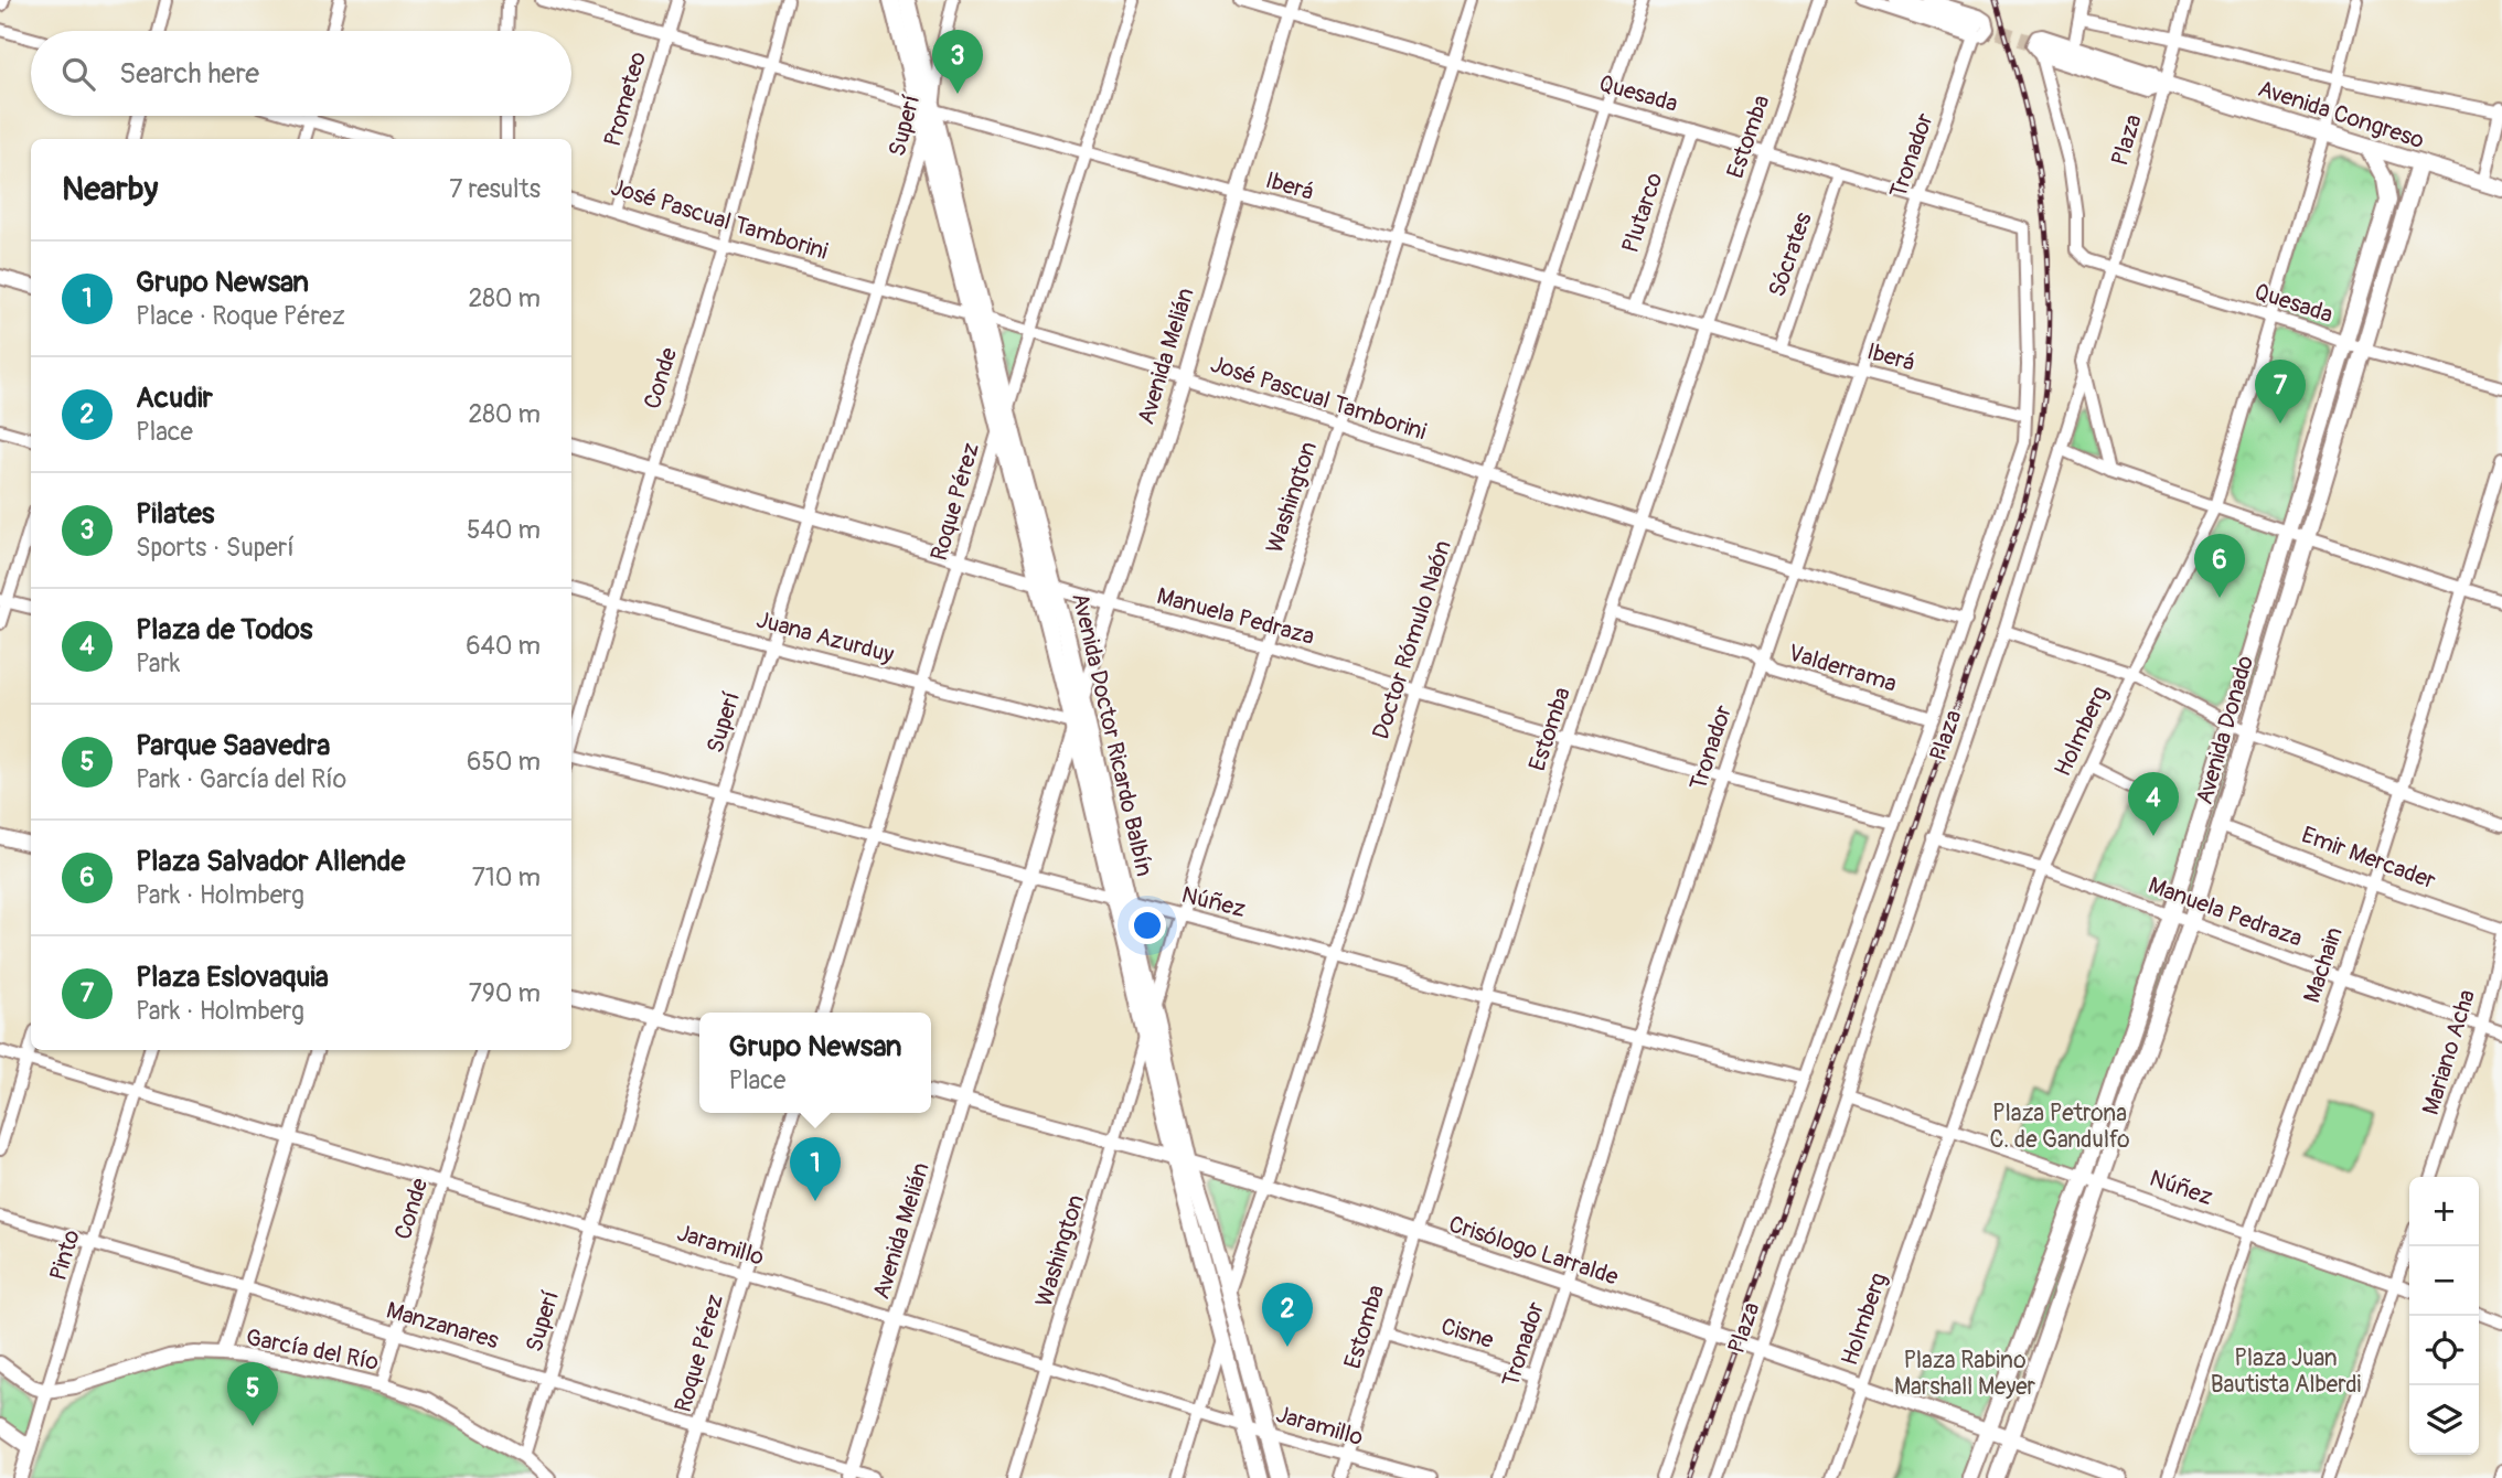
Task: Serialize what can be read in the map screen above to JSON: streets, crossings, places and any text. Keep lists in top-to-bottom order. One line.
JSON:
{"streets":{"main road":["Avenida Congreso","Avenida Donado","Avenida Doctor Ricardo Balbín"],"street":["Quesada","Prometeo","Superí","Estomba","Plaza","Tronador","Iberá","Plutarco","José Pascual Tamborini","Sócrates","Avenida Melián","Conde","Washington","Roque Pérez","Manuela Pedraza","Juana Azurduy","Doctor Rómulo Naón","Valderrama","Holmberg","Emir Mercader","Núñez","Machain","Mariano Acha","Jaramillo","Crisólogo Larralde","Pinto","Manzanares","Cisne","García del Río"]},"crossings":[["Quesada","Avenida Congreso"],["Quesada","Estomba"],["Quesada","Plaza"],["Quesada","Tronador"],["Quesada","Plutarco"],["Quesada","Sócrates"],["Quesada","Avenida Melián"],["Quesada","Washington"],["Quesada","Doctor Rómulo Naón"],["Quesada","Avenida Donado"],["Quesada","Holmberg"],["Prometeo","Iberá"],["Prometeo","José Pascual Tamborini"],["Avenida Congreso","Plaza"],["Avenida Congreso","Avenida Donado"],["Avenida Congreso","Holmberg"],["Superí","Iberá"],["Superí","José Pascual Tamborini"],["Superí","Manuela Pedraza"],["Superí","Juana Azurduy"],["Superí","Avenida Doctor Ricardo Balbín"],["Superí","Núñez"],["Superí","Jaramillo"],["Superí","Manzanares"],["Superí","García del Río"],["Estomba","Iberá"],["Estomba","José Pascual Tamborini"],["Estomba","Manuela Pedraza"],["Estomba","Valderrama"],["Estomba","Núñez"],["Estomba","Jaramillo"],["Estomba","Crisólogo Larralde"],["Estomba","Cisne"],["Plaza","Iberá"],["Plaza","José Pascual Tamborini"],["Plaza","Manuela Pedraza"],["Plaza","Valderrama"],["Plaza","Núñez"],["Plaza","Crisólogo Larralde"],["Tronador","Iberá"],["Tronador","José Pascual Tamborini"],["Tronador","Manuela Pedraza"],["Tronador","Valderrama"],["Tronador","Núñez"],["Tronador","Crisólogo Larralde"],["Tronador","Cisne"],["Iberá","Plutarco"],["Iberá","Sócrates"],["Iberá","Avenida Melián"],["Iberá","Conde"],["Iberá","Washington"],["Iberá","Roque Pérez"],["Iberá","Doctor Rómulo Naón"],["Iberá","Avenida Doctor Ricardo Balbín"],["José Pascual Tamborini","Avenida Melián"],["José Pascual Tamborini","Conde"],["José Pascual Tamborini","Washington"],["José Pascual Tamborini","Roque Pérez"],["José Pascual Tamborini","Doctor Rómulo Naón"],["José Pascual Tamborini","Avenida Doctor Ricardo Balbín"],["Avenida Melián","Manuela Pedraza"],["Avenida Melián","Juana Azurduy"],["Avenida Melián","Avenida Doctor Ricardo Balbín"],["Avenida Melián","Núñez"],["Avenida Melián","Jaramillo"],["Avenida Melián","Crisólogo Larralde"],["Avenida Melián","Manzanares"],["Conde","Manuela Pedraza"],["Conde","Juana Azurduy"],["Conde","Jaramillo"],["Conde","Manzanares"],["Conde","García del Río"],["Washington","Manuela Pedraza"],["Washington","Avenida Doctor Ricardo Balbín"],["Washington","Núñez"],["Washington","Jaramillo"],["Washington","Crisólogo Larralde"],["Roque Pérez","Manuela Pedraza"],["Roque Pérez","Juana Azurduy"],["Roque Pérez","Avenida Doctor Ricardo Balbín"],["Roque Pérez","Núñez"],["Roque Pérez","Jaramillo"],["Roque Pérez","Manzanares"],["Manuela Pedraza","Doctor Rómulo Naón"],["Manuela Pedraza","Avenida Donado"],["Manuela Pedraza","Holmberg"],["Manuela Pedraza","Avenida Doctor Ricardo Balbín"],["Manuela Pedraza","Machain"],["Manuela Pedraza","Mariano Acha"],["Juana Azurduy","Avenida Doctor Ricardo Balbín"],["Doctor Rómulo Naón","Avenida Doctor Ricardo Balbín"],["Doctor Rómulo Naón","Núñez"],["Doctor Rómulo Naón","Crisólogo Larralde"],["Avenida Donado","Emir Mercader"],["Avenida Donado","Núñez"],["Avenida Donado","Crisólogo Larralde"],["Holmberg","Núñez"],["Holmberg","Crisólogo Larralde"],["Avenida Doctor Ricardo Balbín","Núñez"],["Avenida Doctor Ricardo Balbín","Jaramillo"],["Avenida Doctor Ricardo Balbín","Crisólogo Larralde"],["Emir Mercader","Machain"],["Emir Mercader","Mariano Acha"],["Núñez","Machain"],["Jaramillo","Pinto"],["Pinto","Manzanares"],["Pinto","García del Río"]],"parks":["Plaza Petrona C. de Gandulfo","Plaza Juan Bautista Alberdi","Plaza Rabino Marshall Meyer"],"page":{"pins":["3","7","6","4","1","2","5"],"search":"Search here","heading":["Nearby","7 results"],"list":[{"mark":"1","name":"Grupo Newsan","note":"Place · Roque Pérez","value":"280 m"},{"mark":"2","name":"Acudir","note":"Place","value":"280 m"},{"mark":"3","name":"Pilates","note":"Sports · Superí","value":"540 m"},{"mark":"4","name":"Plaza de Todos","note":"Park","value":"640 m"},{"mark":"5","name":"Parque Saavedra","note":"Park · García del Río","value":"650 m"},{"mark":"6","name":"Plaza Salvador Allende","note":"Park · Holmberg","value":"710 m"},{"mark":"7","name":"Plaza Eslovaquia","note":"Park · Holmberg","value":"790 m"}],"popup":["Grupo Newsan","Place"],"map_buttons":["+","−"]}}
